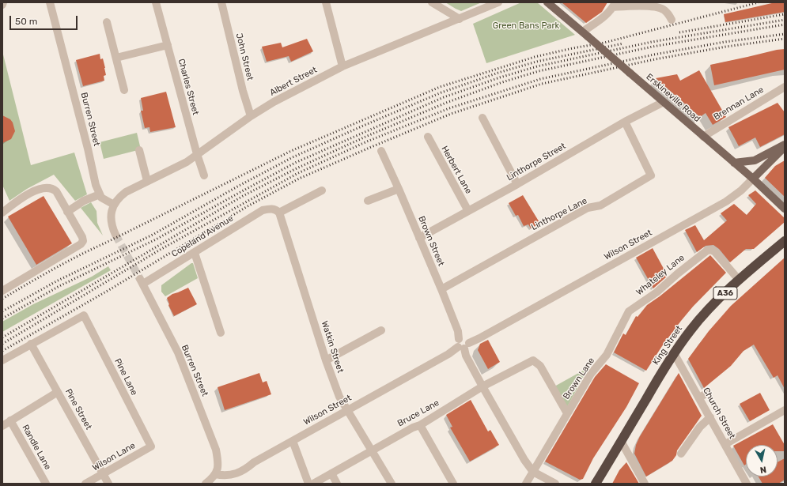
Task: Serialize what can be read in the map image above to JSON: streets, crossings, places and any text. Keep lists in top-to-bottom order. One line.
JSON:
{"streets":{"highway":["A36","King Street"],"main road":["Erskineville Road","Wilson Street"],"street":["John Street","Albert Street","Charles Street","Brennan Lane","Burren Street","Linthorpe Street","Herbert Lane","Linthorpe Lane","Copeland Avenue","Brown Street","Whateley Lane","Watkin Street","Pine Lane","Brown Lane","Pine Street","Bruce Lane","Church Street","Randle Lane","Wilson Lane"]},"crossings":[["John Street","Albert Street"],["Albert Street","Charles Street"],["Erskineville Road","Brennan Lane"],["Erskineville Road","Linthorpe Street"],["Erskineville Road","Wilson Street"],["Burren Street","Copeland Avenue"],["Burren Street","Wilson Street"],["Linthorpe Street","Herbert Lane"],["Linthorpe Street","Linthorpe Lane"],["Linthorpe Street","Brown Street"],["Linthorpe Lane","Brown Street"],["Copeland Avenue","Watkin Street"],["Brown Street","Wilson Street"],["Brown Street","Brown Lane"],["Brown Street","Bruce Lane"],["Wilson Street","Watkin Street"],["Whateley Lane","King Street"],["Whateley Lane","Brown Lane"],["King Street","Church Street"],["Watkin Street","Bruce Lane"],["Pine Lane","Pine Street"],["Pine Lane","Wilson Lane"],["Brown Lane","Bruce Lane"],["Pine Street","Wilson Lane"]],"parks":["Green Bans Park"],"scale_bar":"50 m","north":"bottom"}
